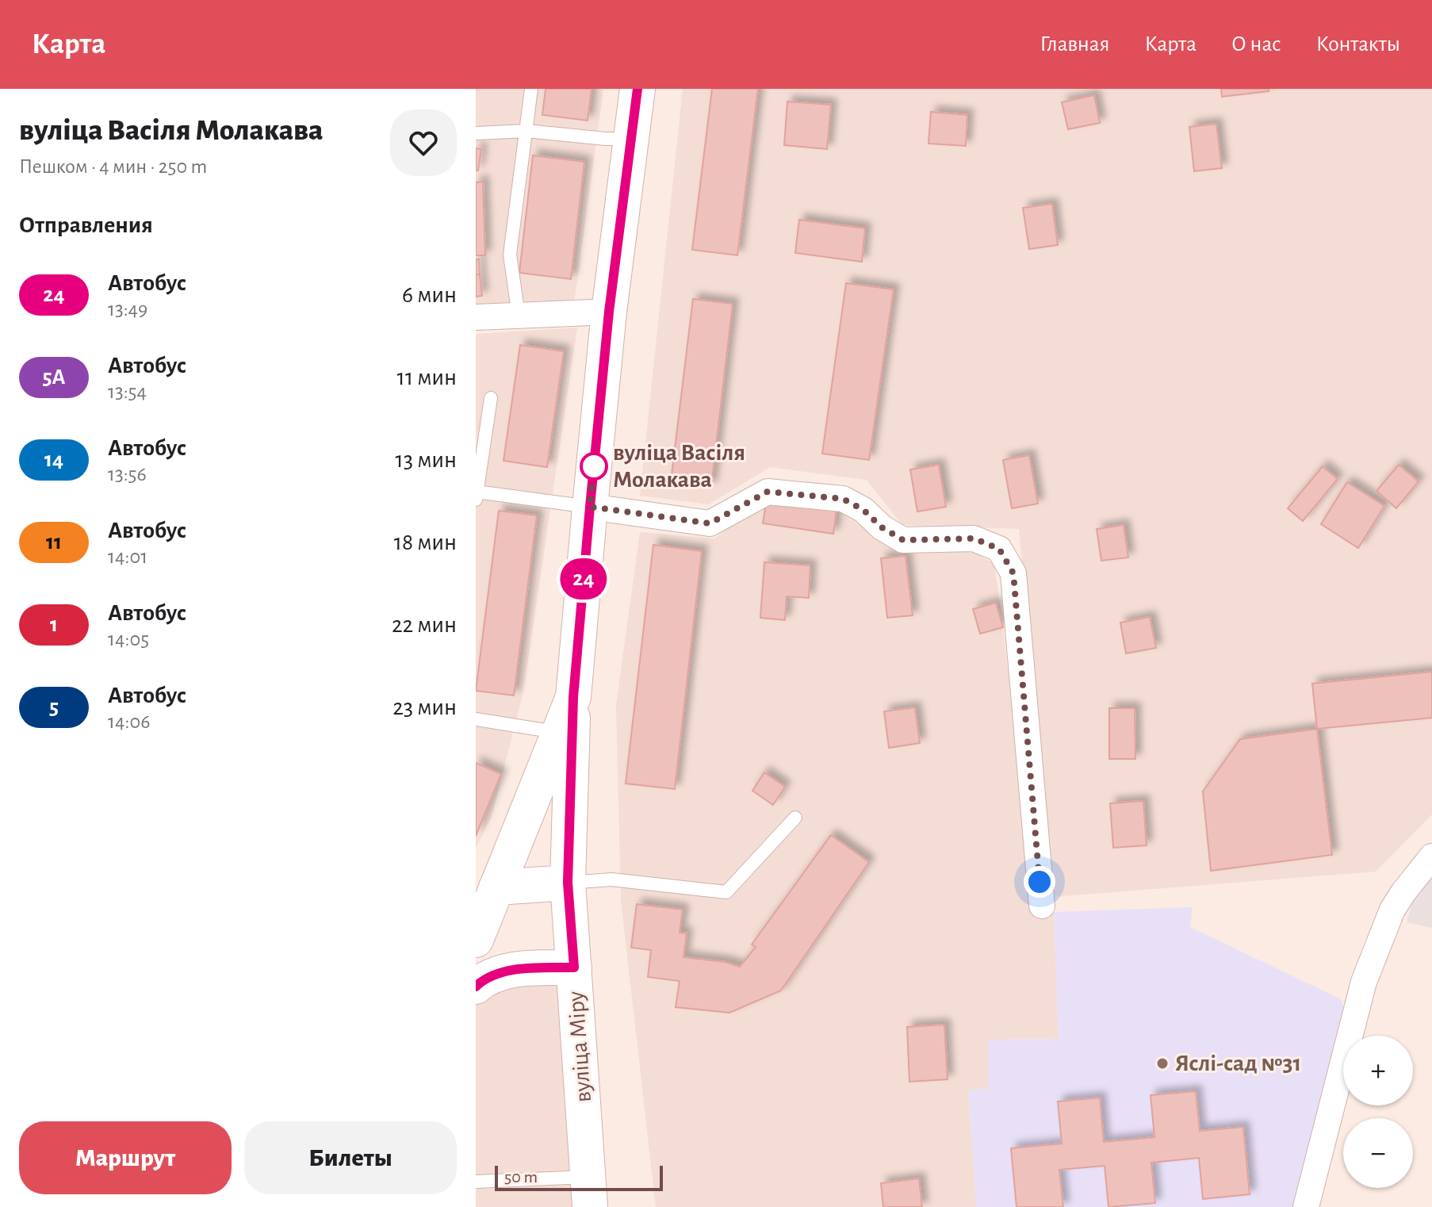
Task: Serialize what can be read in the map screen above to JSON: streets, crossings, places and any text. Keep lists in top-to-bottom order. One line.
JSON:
{"streets":{"street":["вуліца Міру"]},"places":["вуліца Васіля Молакава","Яслі-сад №31"],"lines":["bus line 24"],"scale_bar":"50 m","page":{"header":"Карта","nav":["Главная","Карта","О нас","Контакты"],"heading":[["вуліца Васіля Молакава","Пешком · 4 мин · 250 m"],"Отправления"],"on_map":"24","list":[{"mark":"24","name":"Автобус","note":"13:49","value":"6 мин"},{"mark":"5А","name":"Автобус","note":"13:54","value":"11 мин"},{"mark":"14","name":"Автобус","note":"13:56","value":"13 мин"},{"mark":"11","name":"Автобус","note":"14:01","value":"18 мин"},{"mark":"1","name":"Автобус","note":"14:05","value":"22 мин"},{"mark":"5","name":"Автобус","note":"14:06","value":"23 мин"}],"map_buttons":["+","−"],"buttons":["Маршрут","Билеты"],"scale":"50 m"}}
